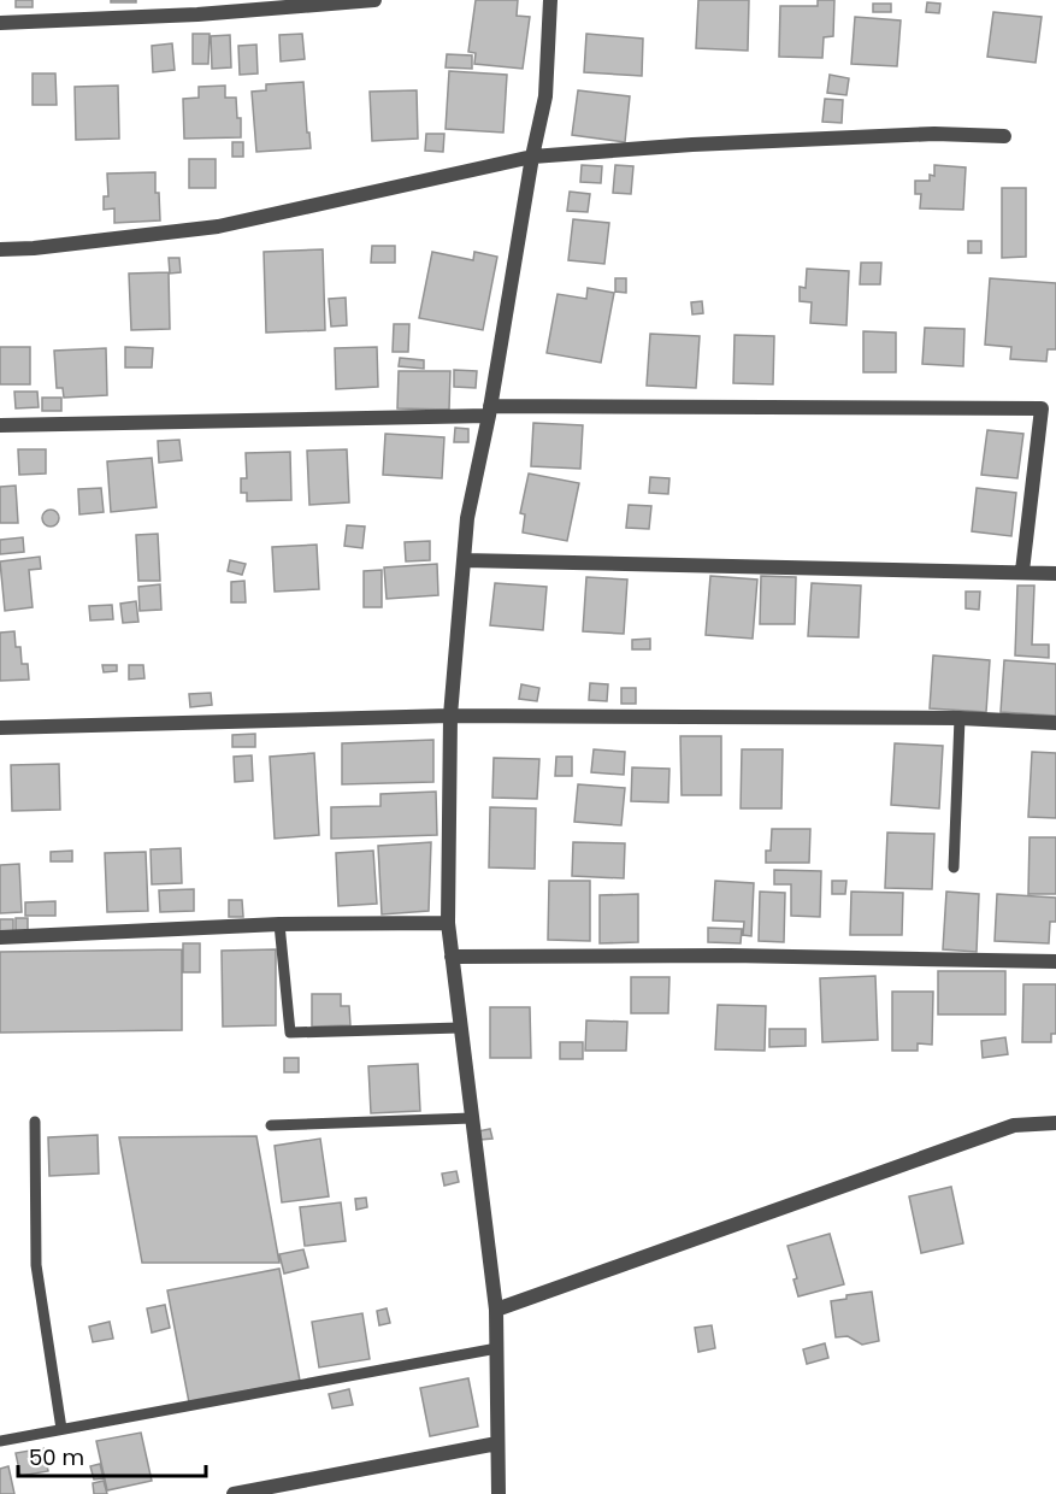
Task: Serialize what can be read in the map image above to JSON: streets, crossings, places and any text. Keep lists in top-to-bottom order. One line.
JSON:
{"scale_bar":"50 m"}
